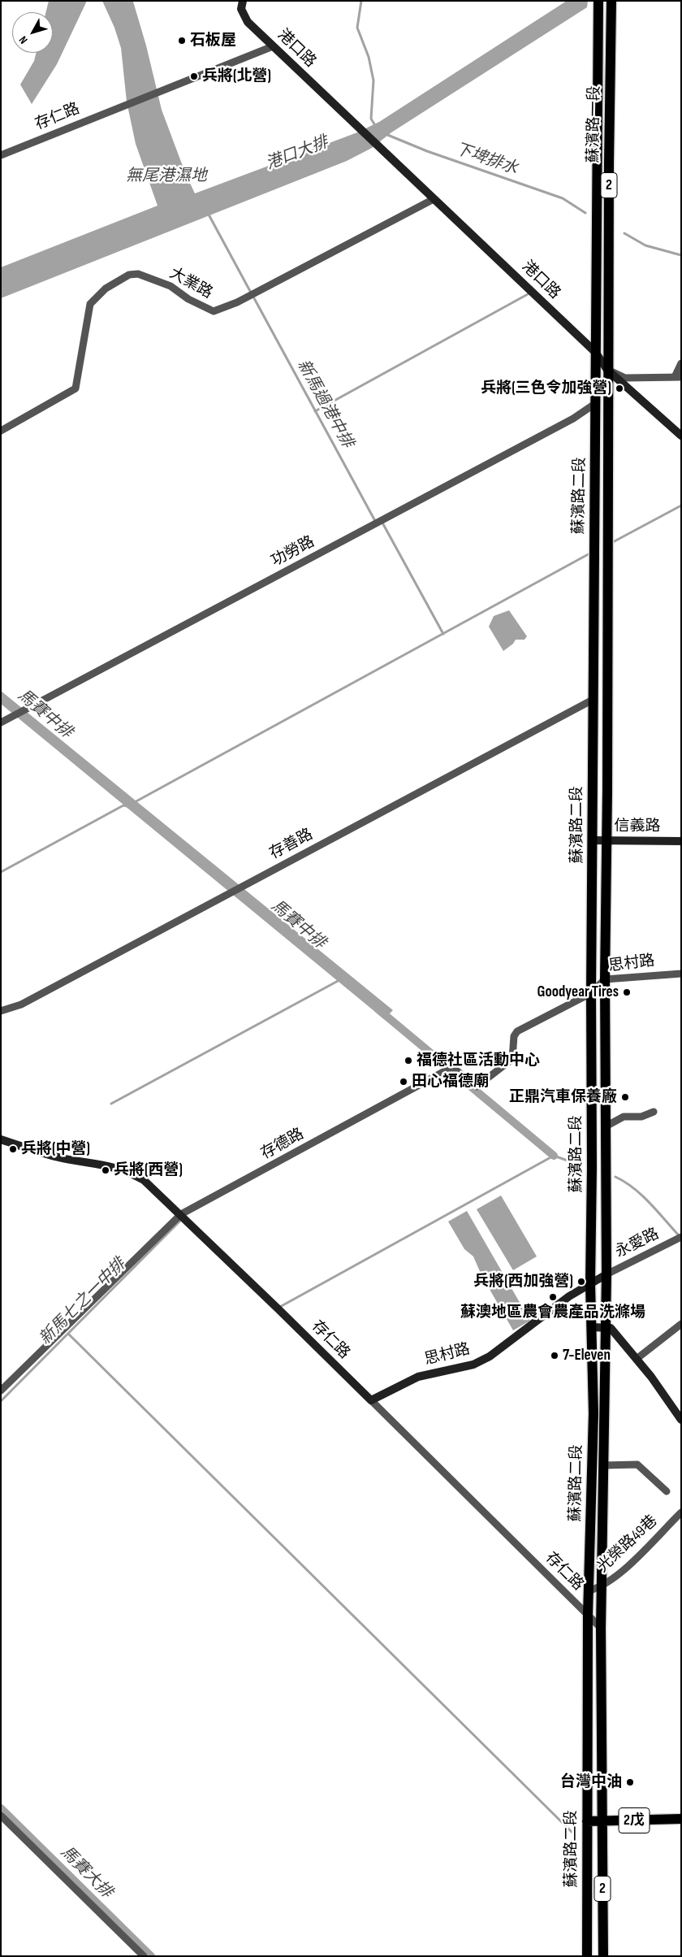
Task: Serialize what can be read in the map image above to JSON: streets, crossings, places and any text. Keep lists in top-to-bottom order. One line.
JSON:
{"streets":{"main road":["蘇濱路一段","2","蘇濱路二段","2戊"],"street":["港口路","存仁路","大業路","功勞路","信義路","存善路","思村路","存德路","永愛路","光榮路49巷"]},"crossings":[["港口路","存仁路"],["港口路","蘇濱路一段"],["港口路","大業路"],["港口路","蘇濱路二段"],["存仁路","蘇濱路二段"],["存仁路","思村路"],["存仁路","存德路"],["蘇濱路一段","蘇濱路二段"],["蘇濱路二段","功勞路"],["蘇濱路二段","信義路"],["蘇濱路二段","存善路"],["蘇濱路二段","思村路"],["蘇濱路二段","存德路"],["蘇濱路二段","永愛路"],["蘇濱路二段","光榮路49巷"],["蘇濱路二段","2戊"],["思村路","存德路"],["思村路","永愛路"]],"water":["港口大排","下埤排水","無尾港濕地","新馬過港中排","馬賽中排","新馬七之一中排","馬賽大排"],"places":["石板屋","兵將(北營)","兵將(三色令加強營)","Goodyear Tires","福德社區活動中心","田心福德廟","正鼎汽車保養廠","兵將(中營)","兵將(西營)","兵將(西加強營)","蘇澳地區農會農產品洗滌場","7-Eleven","台灣中油"],"north":"bottom left"}
